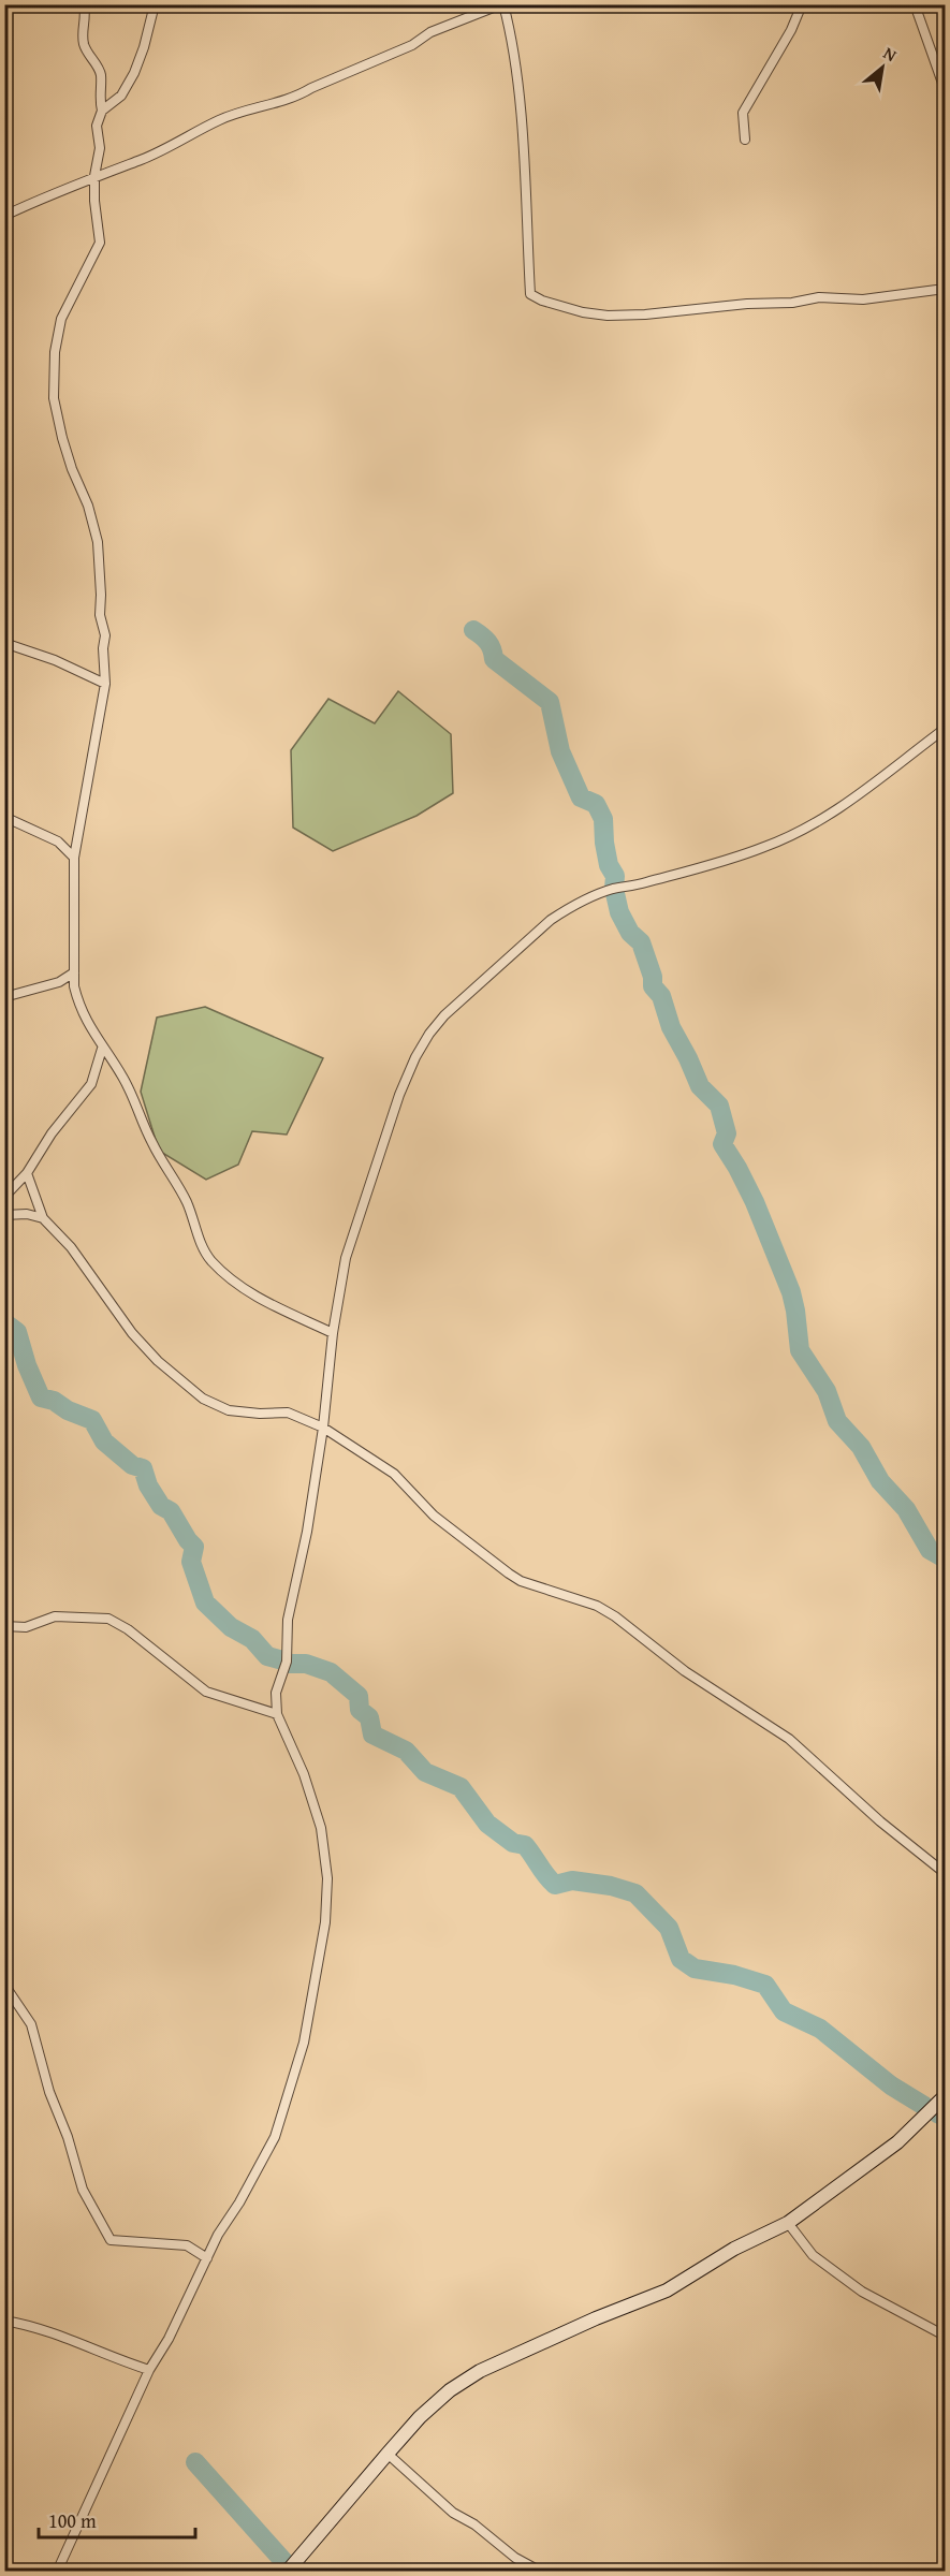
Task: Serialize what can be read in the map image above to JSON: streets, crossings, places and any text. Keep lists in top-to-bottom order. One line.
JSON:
{"scale_bar":"100 m","north":"top right"}
